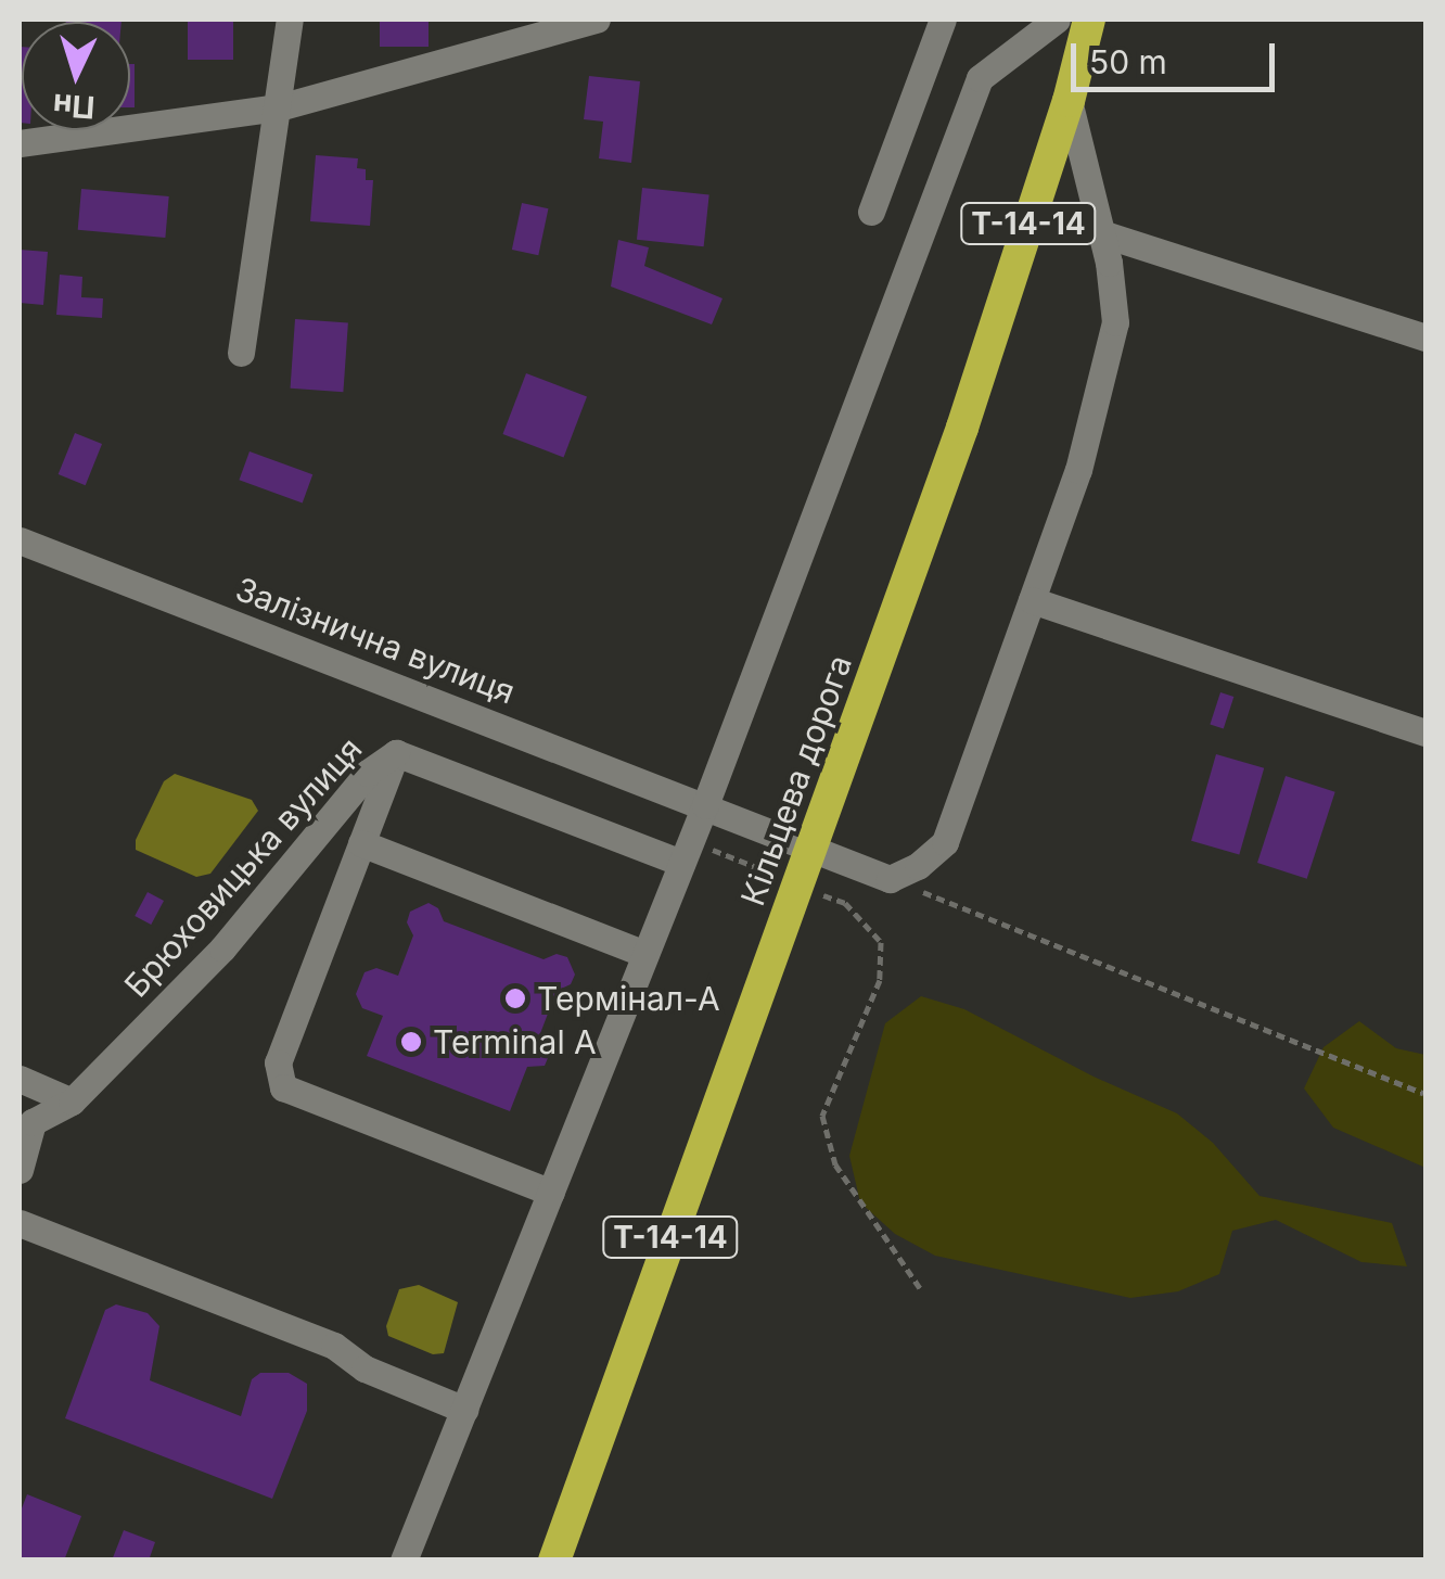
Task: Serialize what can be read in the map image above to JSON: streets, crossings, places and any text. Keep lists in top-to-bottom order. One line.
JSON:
{"streets":{"highway":["Т-14-14","Кільцева дорога"],"street":["Залізнична вулиця","Брюховицька вулиця"]},"places":["Термінал-А","Terminal A"],"scale_bar":"50 m","north":"bottom"}
